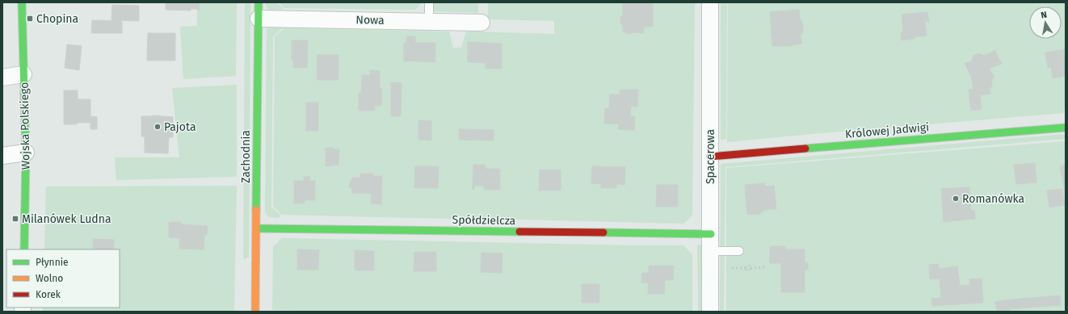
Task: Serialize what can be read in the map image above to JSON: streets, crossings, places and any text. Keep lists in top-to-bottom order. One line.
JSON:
{"streets":{"street":["Nowa","Wojska Polskiego","Królowej Jadwigi","Zachodnia","Spacerowa","Spółdzielcza"]},"crossings":[["Nowa","Zachodnia"],["Królowej Jadwigi","Spacerowa"],["Zachodnia","Spółdzielcza"],["Spacerowa","Spółdzielcza"]],"places":{"transit":["Chopina","Milanówek Ludna"],"other":["Pajota","Romanówka"]},"legend":["Płynnie","Wolno","Korek"],"north":"top"}
